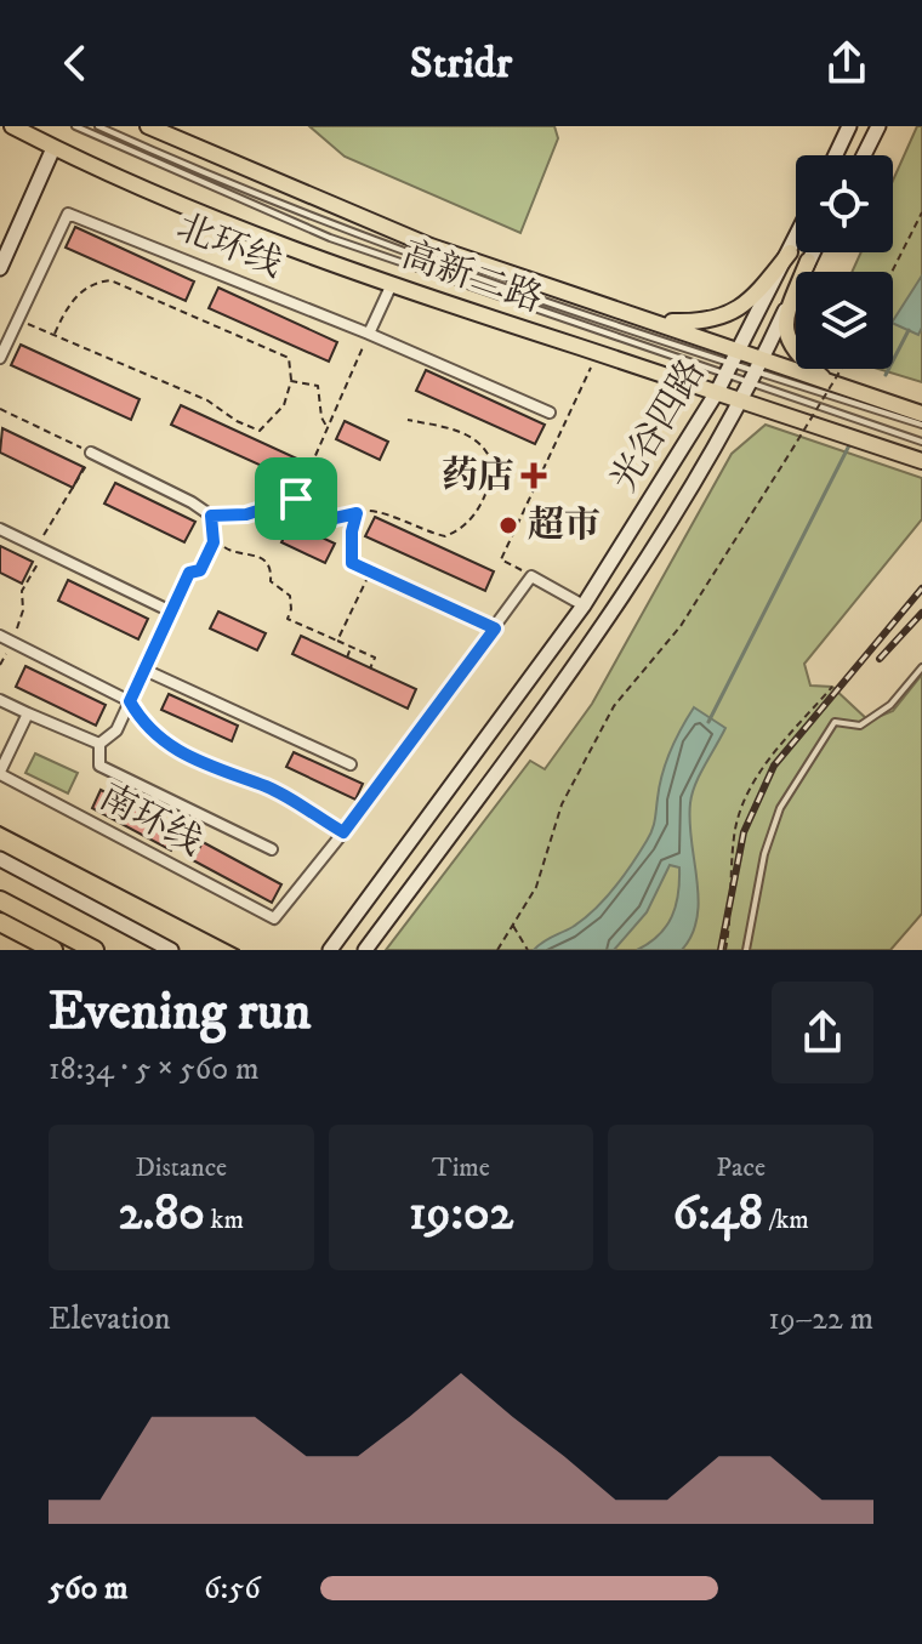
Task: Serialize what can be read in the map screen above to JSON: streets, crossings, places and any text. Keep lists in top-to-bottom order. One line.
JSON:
{"streets":{"main road":["高新二路","光谷四路"],"street":["北环线","南环线"]},"crossings":[["高新二路","光谷四路"]],"places":{"health":["药店"],"other":["超市"]},"page":{"header":"Stridr","heading":["Evening run","18:34 · 5 × 560 m"],"stats":[["Distance","2.80 km"],["Time","19:02"],["Pace","6:48 /km"]],"chart":["Elevation","19–22 m"],"list":[{"name":"560 m","note":"6:56"}]}}
